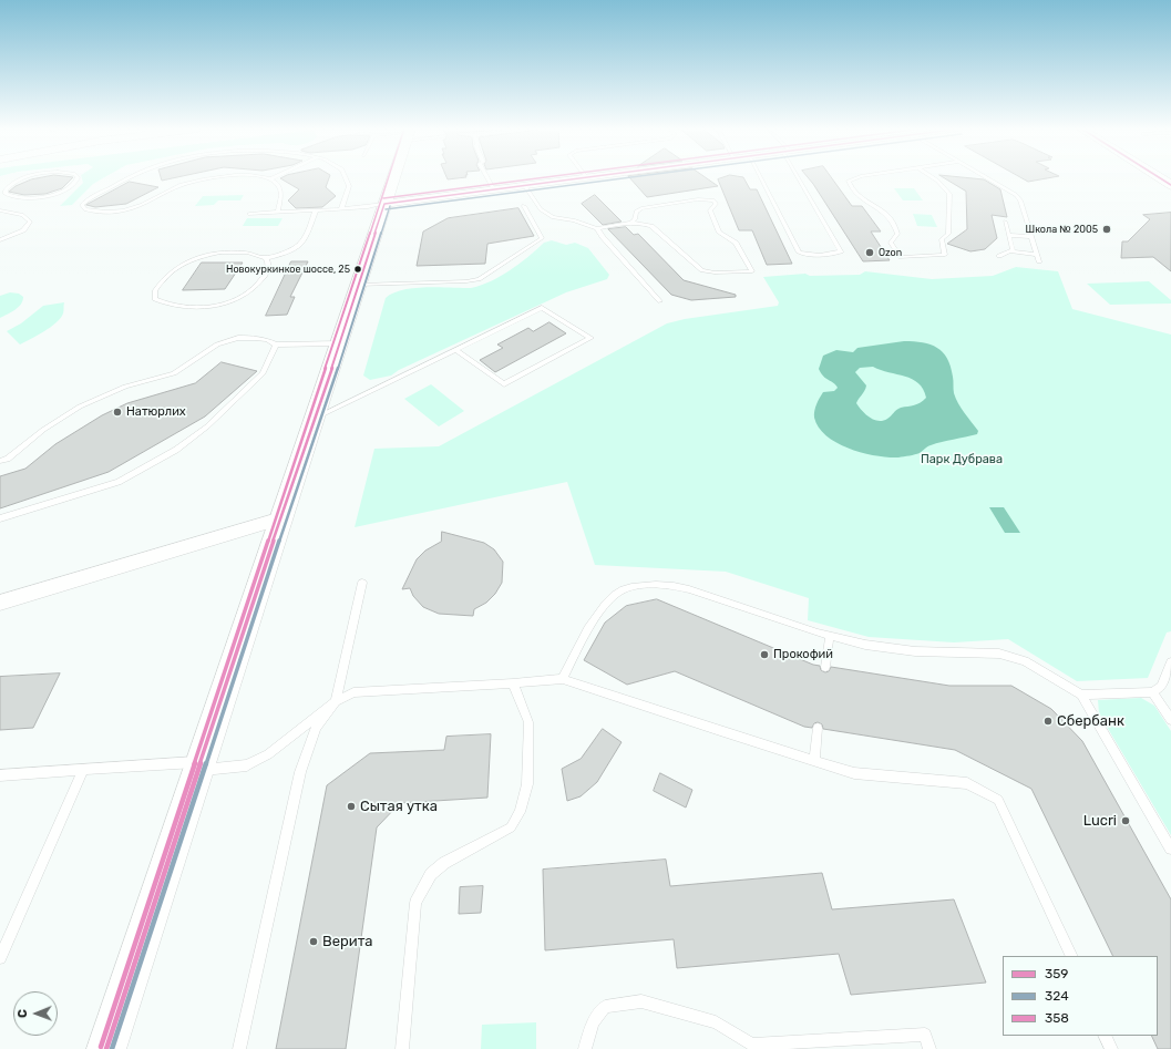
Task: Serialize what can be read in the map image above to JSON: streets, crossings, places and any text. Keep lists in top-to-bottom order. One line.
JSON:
{"parks":["Парк Дубрава"],"places":["Школа № 2005","Ozon","Новокуркинкое шоссе, 25","Натюрлих","Прокофий","Сбербанк","Сытая утка","Lucri","Верита"],"lines":["transit line 359","transit line 324","transit line 358"],"legend":["359","324","358"],"north":"left"}
